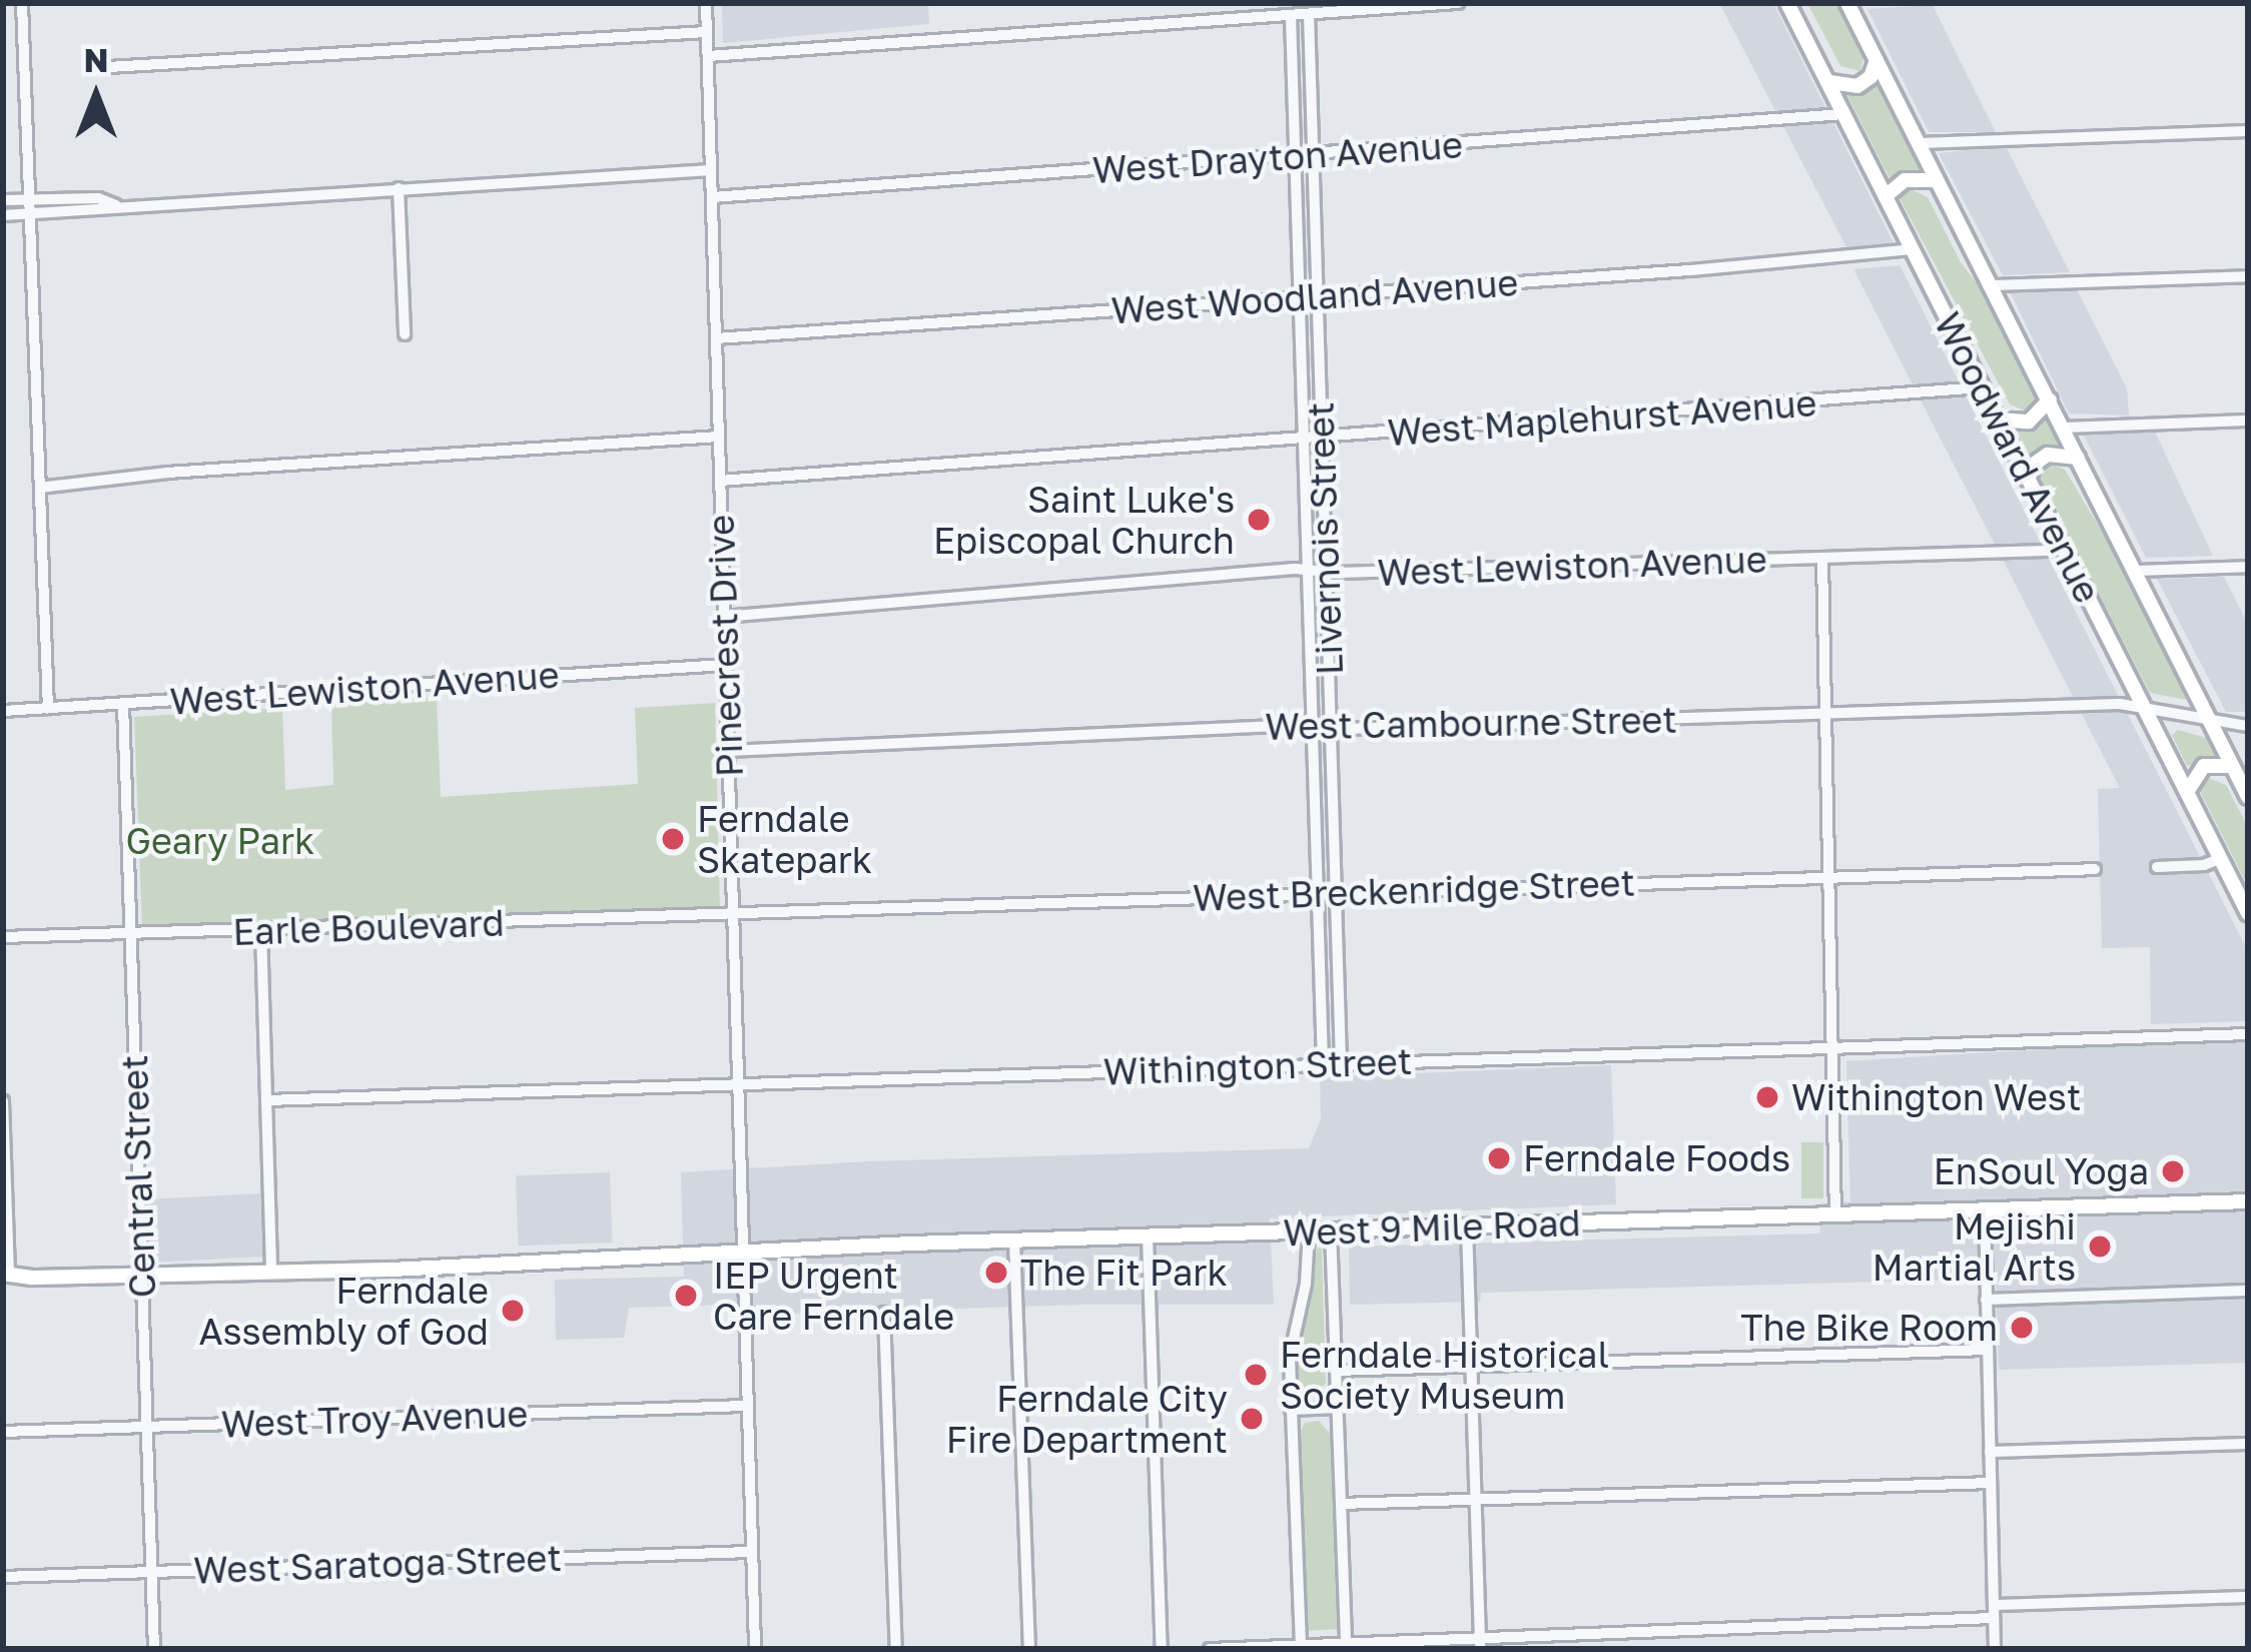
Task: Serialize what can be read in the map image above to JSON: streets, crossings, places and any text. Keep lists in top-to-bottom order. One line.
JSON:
{"streets":{"main road":["Woodward Avenue","West 9 Mile Road"],"street":["West Drayton Avenue","West Woodland Avenue","West Maplehurst Avenue","Livernois Street","West Lewiston Avenue","Pinecrest Drive","West Cambourne Street","West Breckenridge Street","Earle Boulevard","Withington Street","Central Street","West Troy Avenue","West Saratoga Street"]},"crossings":[["West Drayton Avenue","Woodward Avenue"],["West Drayton Avenue","Livernois Street"],["West Drayton Avenue","Pinecrest Drive"],["West Woodland Avenue","Woodward Avenue"],["West Woodland Avenue","Livernois Street"],["West Woodland Avenue","Pinecrest Drive"],["West Maplehurst Avenue","Woodward Avenue"],["West Maplehurst Avenue","Livernois Street"],["West Maplehurst Avenue","Pinecrest Drive"],["Woodward Avenue","West Lewiston Avenue"],["Woodward Avenue","West Cambourne Street"],["Livernois Street","West Lewiston Avenue"],["Livernois Street","West Cambourne Street"],["Livernois Street","West Breckenridge Street"],["Livernois Street","Withington Street"],["West Lewiston Avenue","Pinecrest Drive"],["West Lewiston Avenue","Central Street"],["Pinecrest Drive","West Cambourne Street"],["Pinecrest Drive","West Breckenridge Street"],["Pinecrest Drive","Earle Boulevard"],["Pinecrest Drive","Withington Street"],["Pinecrest Drive","West 9 Mile Road"],["Pinecrest Drive","West Troy Avenue"],["Pinecrest Drive","West Saratoga Street"],["West Breckenridge Street","Earle Boulevard"],["Earle Boulevard","Central Street"],["Central Street","West 9 Mile Road"],["Central Street","West Troy Avenue"],["Central Street","West Saratoga Street"]],"parks":["Geary Park"],"places":["Saint Luke's Episcopal Church","Ferndale Skatepark","Withington West","Ferndale Foods","EnSoul Yoga","Mejishi Martial Arts","The Fit Park","IEP Urgent Care Ferndale","Ferndale Assembly of God","The Bike Room","Ferndale Historical Society Museum","Ferndale City Fire Department"],"north":"top"}
